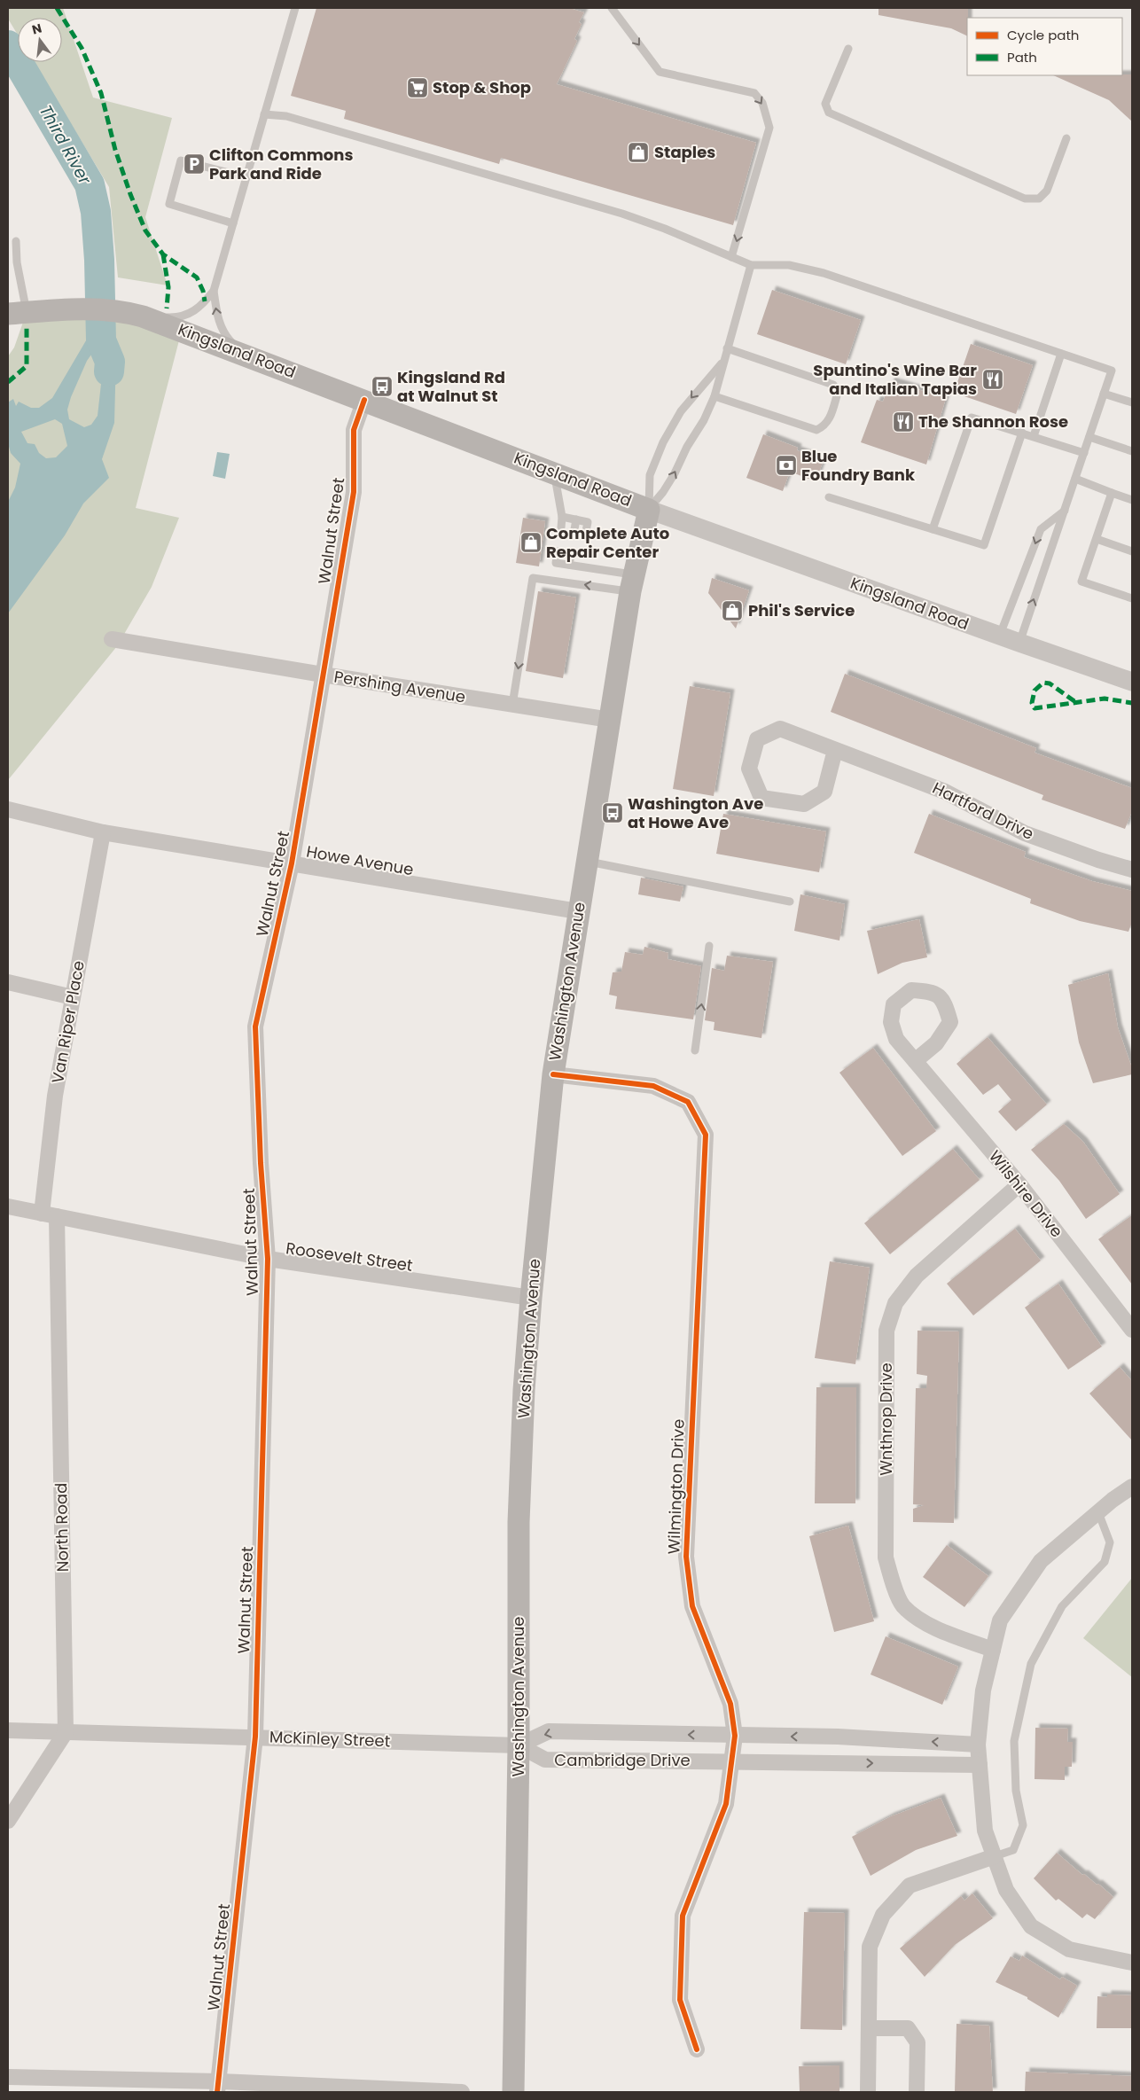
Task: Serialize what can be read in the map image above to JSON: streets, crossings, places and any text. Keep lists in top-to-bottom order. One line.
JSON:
{"streets":{"main road":["Kingsland Road","Washington Avenue"],"street":["Walnut Street","Pershing Avenue","Hartford Drive","Howe Avenue","Van Riper Place","Wilshire Drive","Roosevelt Street","Wnthrop Drive","Wilmington Drive","North Road","McKinley Street","Cambridge Drive"]},"crossings":[["Kingsland Road","Walnut Street"],["Walnut Street","Pershing Avenue"],["Walnut Street","Howe Avenue"],["Walnut Street","Roosevelt Street"],["Walnut Street","McKinley Street"],["Pershing Avenue","Washington Avenue"],["Howe Avenue","Washington Avenue"],["Howe Avenue","Van Riper Place"],["Washington Avenue","Roosevelt Street"],["Washington Avenue","Wilmington Drive"],["Washington Avenue","McKinley Street"],["Washington Avenue","Cambridge Drive"],["Van Riper Place","Roosevelt Street"],["Van Riper Place","North Road"],["Wilshire Drive","Wnthrop Drive"],["Roosevelt Street","North Road"],["Wilmington Drive","Cambridge Drive"],["North Road","McKinley Street"],["McKinley Street","Cambridge Drive"]],"water":["Third River"],"places":{"supermarket":["Stop & Shop"],"shop":["Staples","Complete Auto Repair Center","Phil's Service"],"parking":["Clifton Commons Park and Ride"],"restaurant":["Spuntino's Wine Bar and Italian Tapias","The Shannon Rose"],"bus stop":["Kingsland Rd at Walnut St","Washington Ave at Howe Ave"],"bank":["Blue Foundry Bank"]},"legend":["Cycle path","Path"],"north":"top"}
